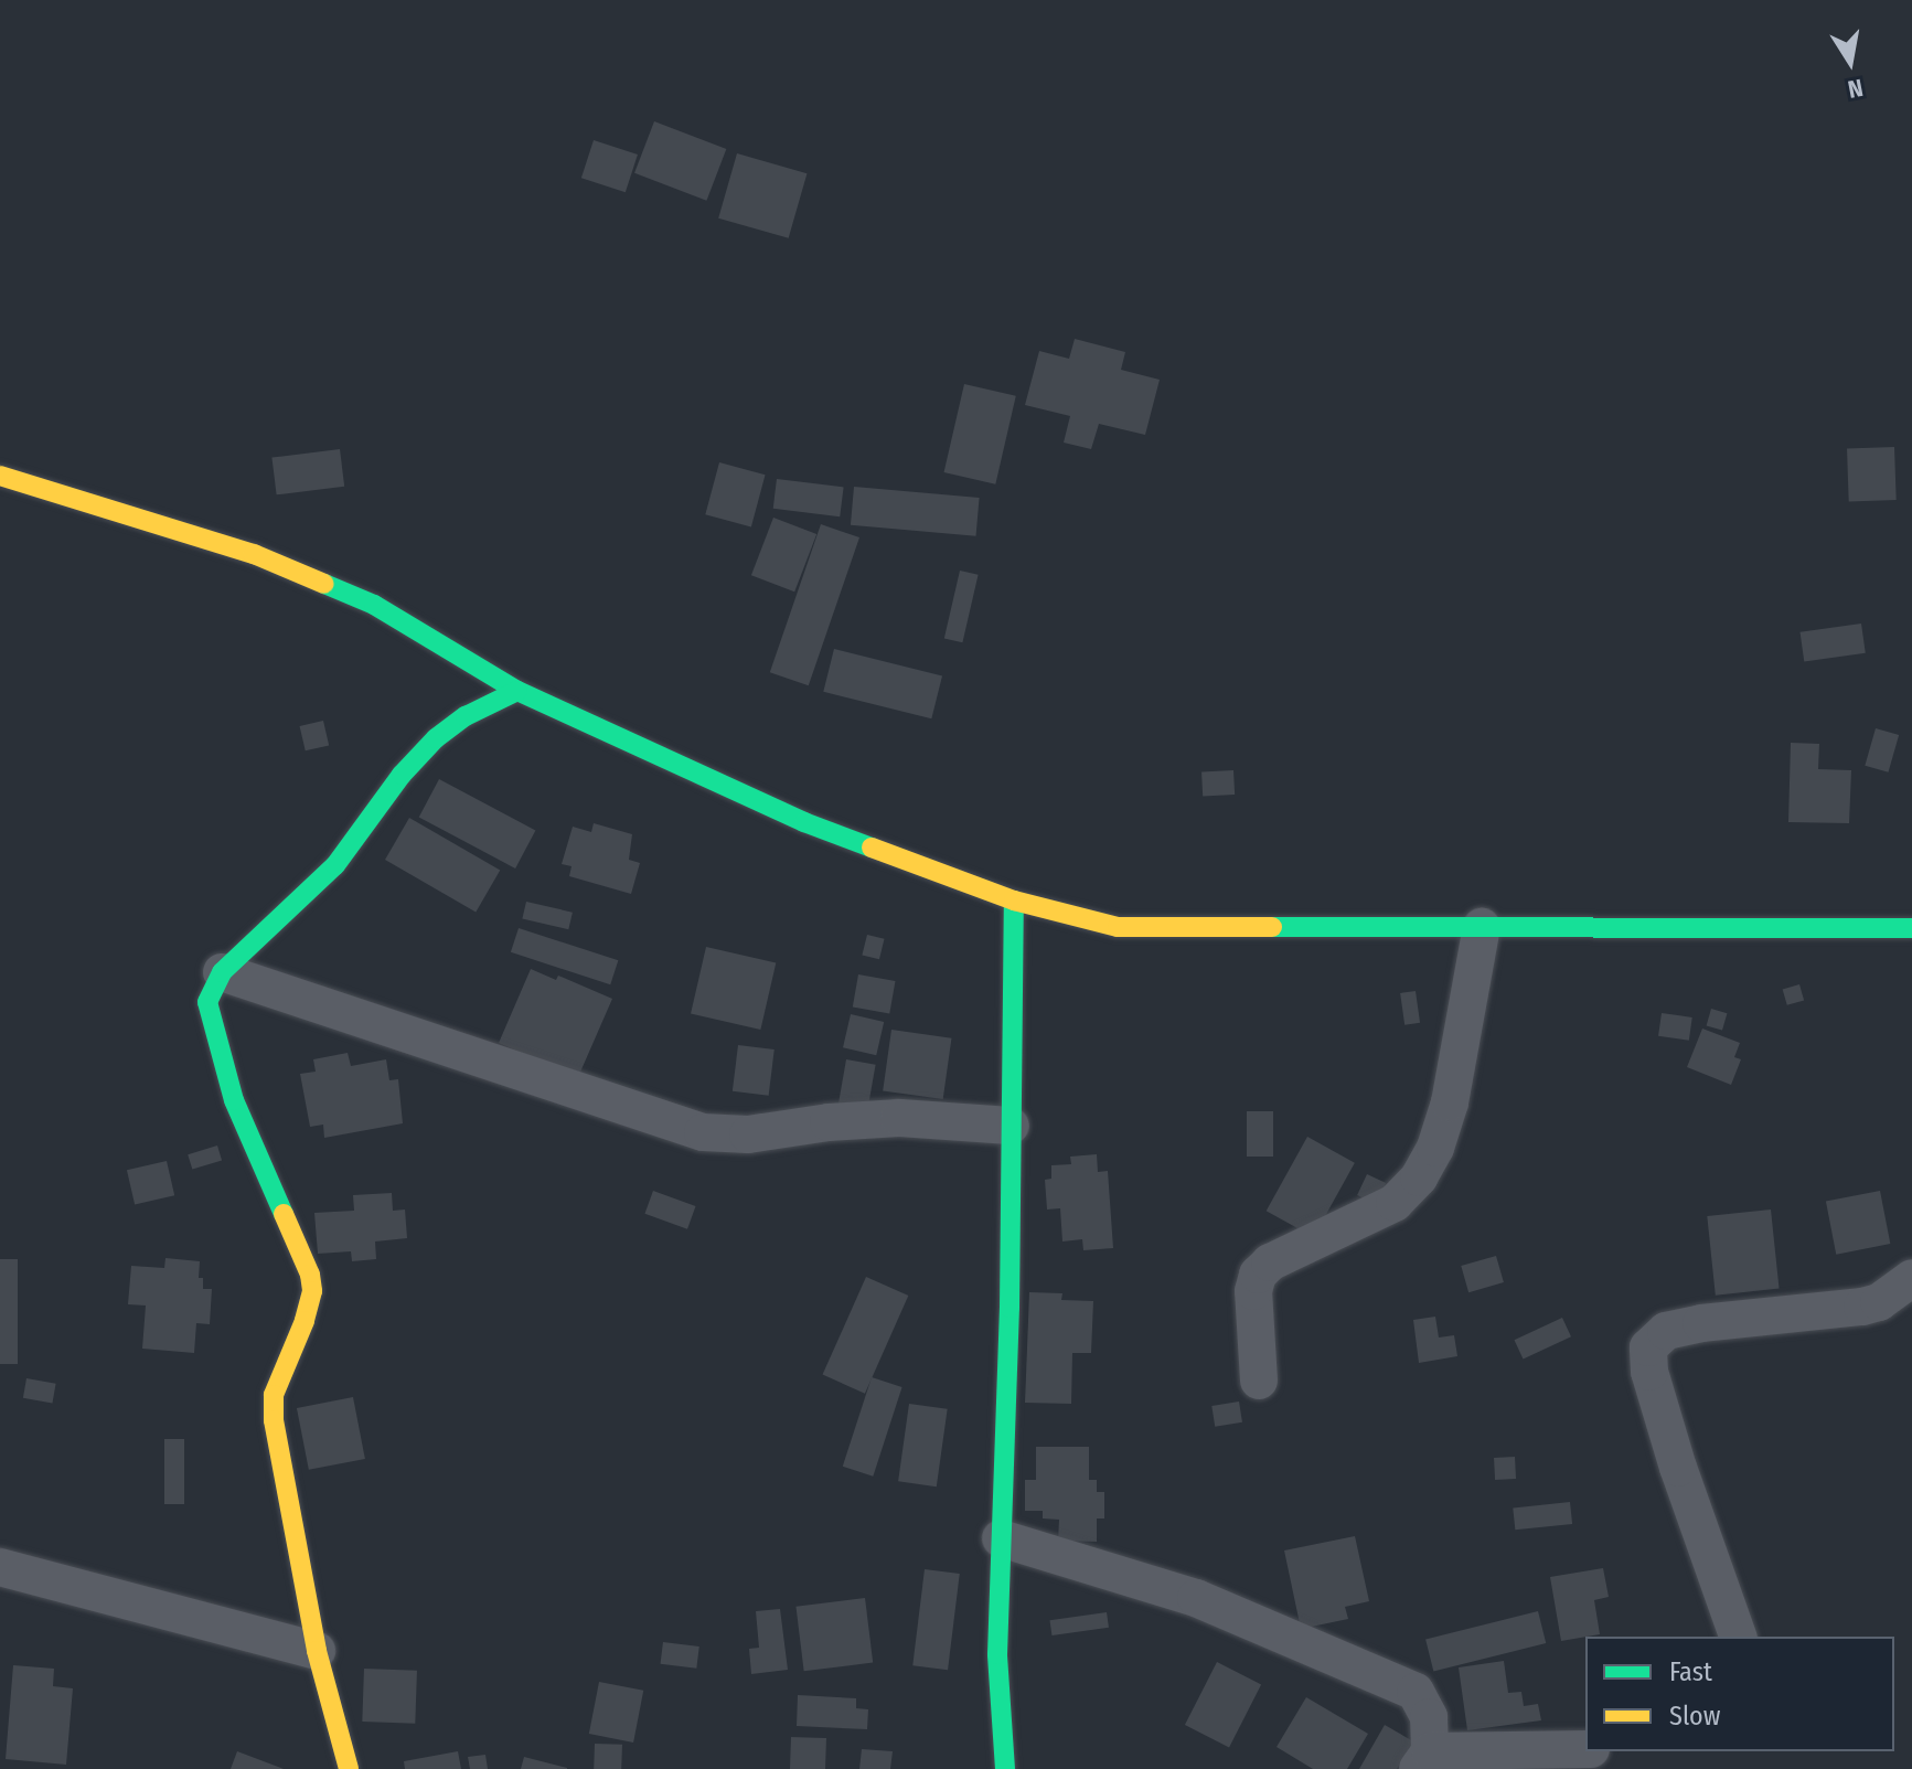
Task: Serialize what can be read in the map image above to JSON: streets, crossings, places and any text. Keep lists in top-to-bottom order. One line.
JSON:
{"legend":["Fast","Slow"],"north":"bottom"}
